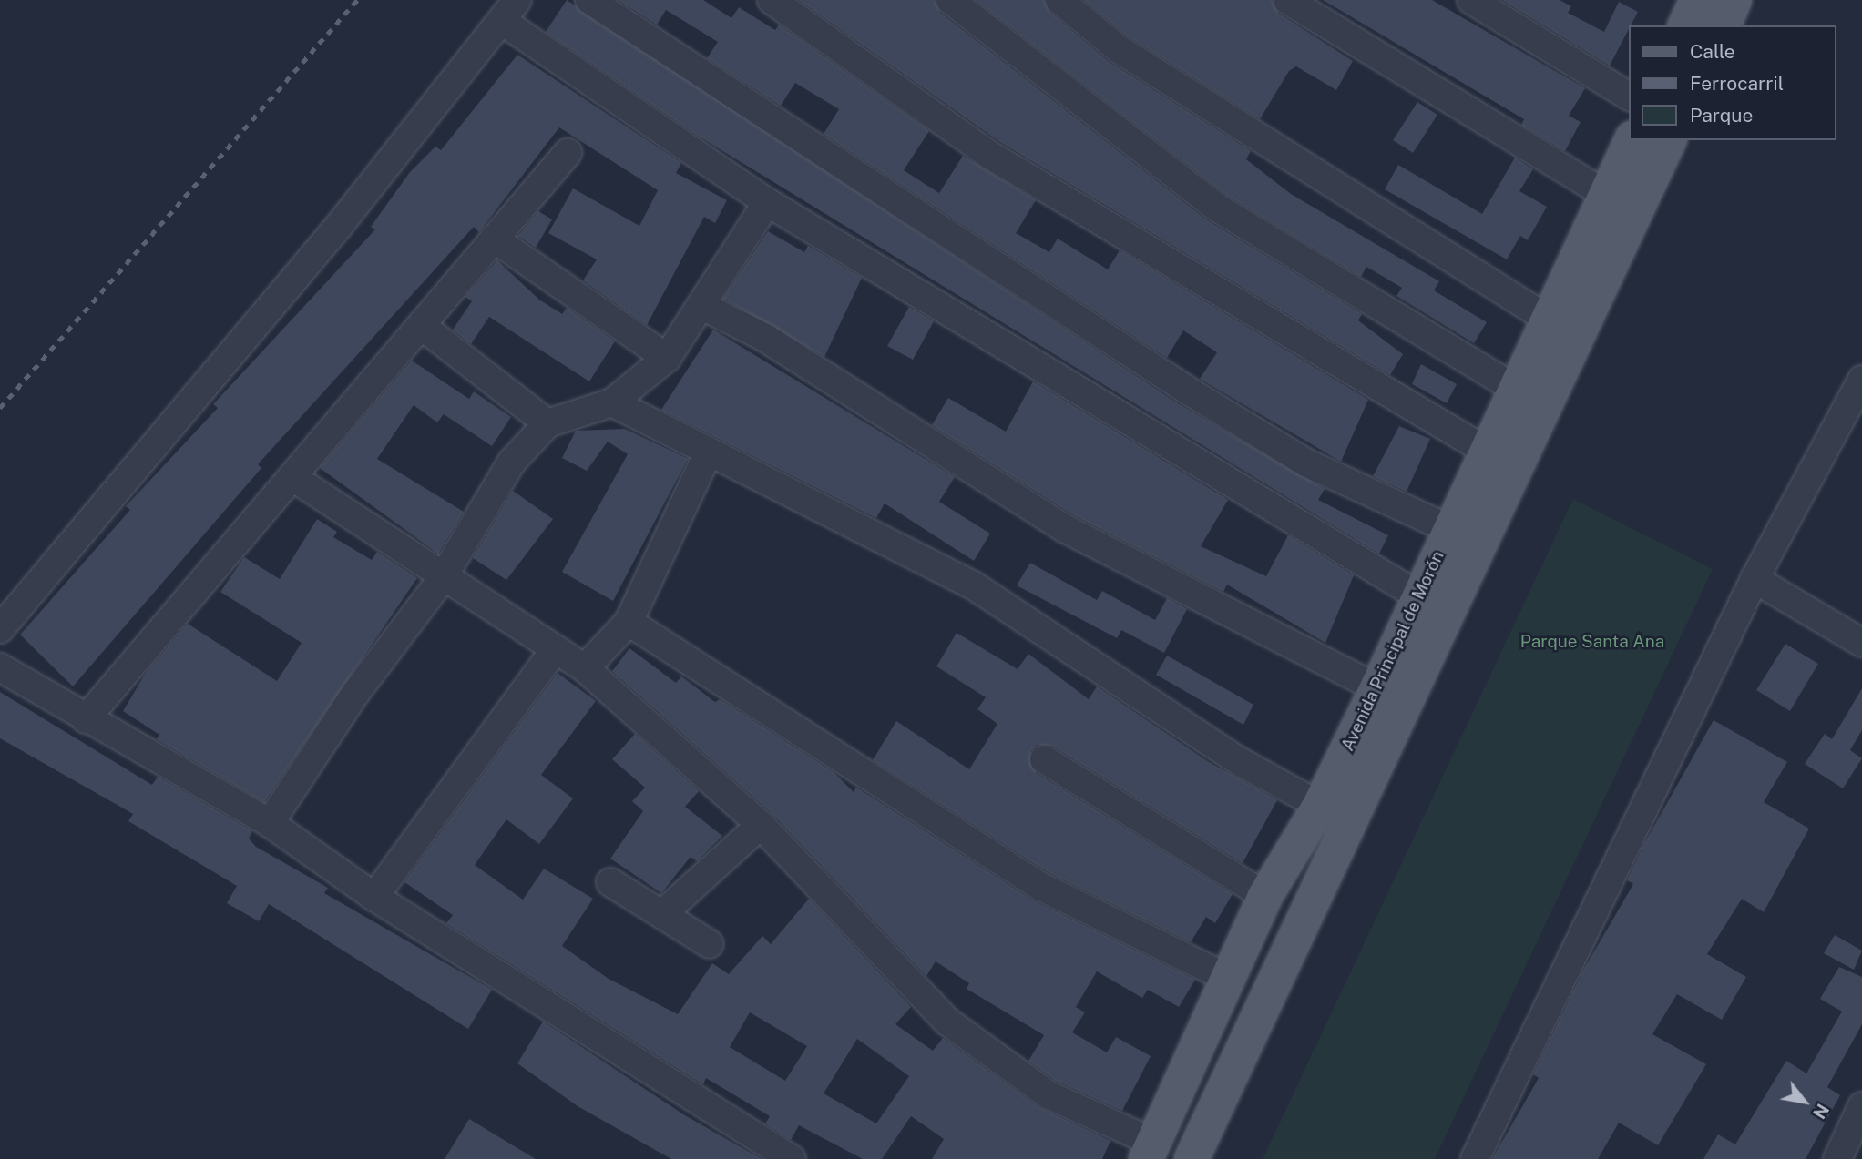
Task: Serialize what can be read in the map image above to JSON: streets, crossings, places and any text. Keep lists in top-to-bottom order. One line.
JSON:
{"streets":{"main road":["Avenida Principal de Morón"]},"parks":["Parque Santa Ana"],"legend":["Calle","Ferrocarril","Parque"],"north":"bottom right"}
